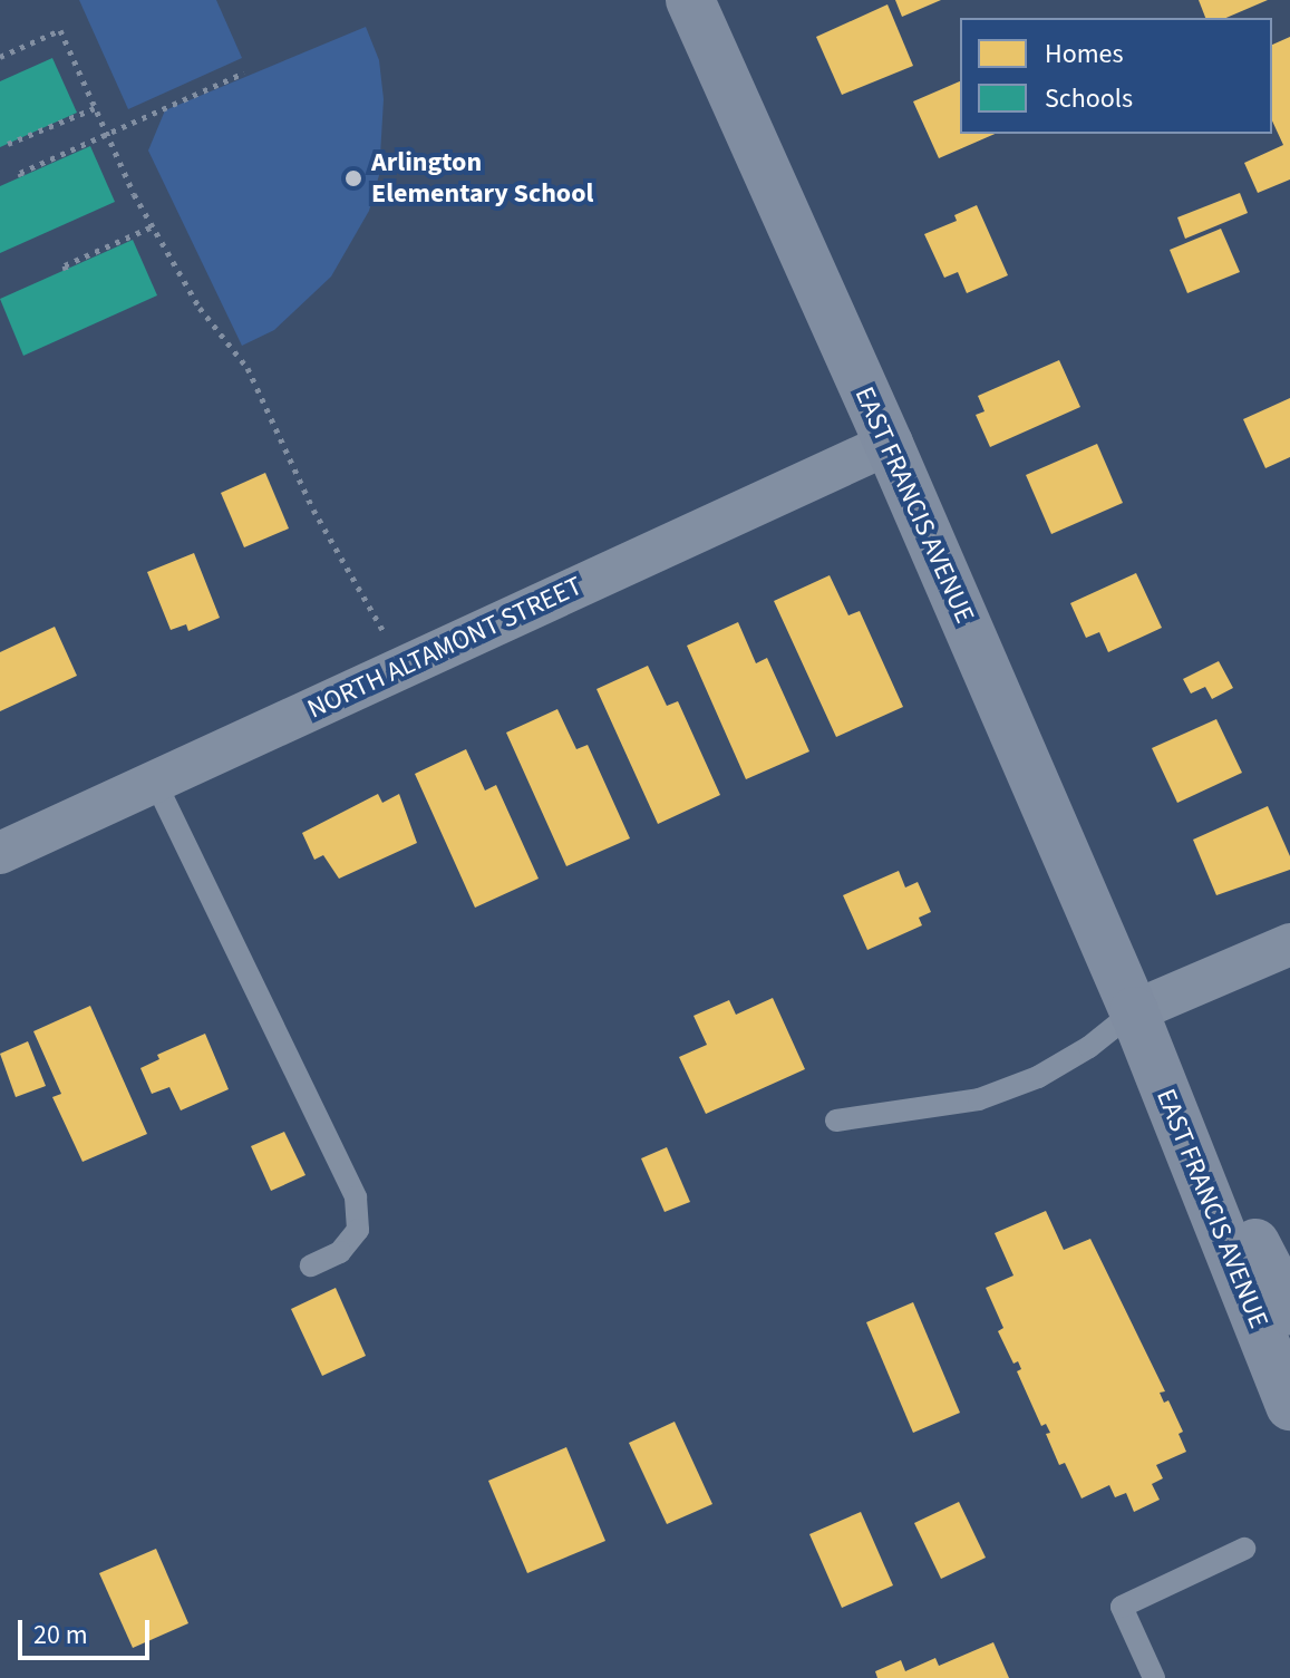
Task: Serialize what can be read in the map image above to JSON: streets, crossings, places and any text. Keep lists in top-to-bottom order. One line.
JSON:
{"streets":{"main road":["EAST FRANCIS AVENUE"],"street":["NORTH ALTAMONT STREET"]},"crossings":[["EAST FRANCIS AVENUE","NORTH ALTAMONT STREET"]],"places":["Arlington Elementary School"],"legend":["Homes","Schools"],"scale_bar":"20 m"}
